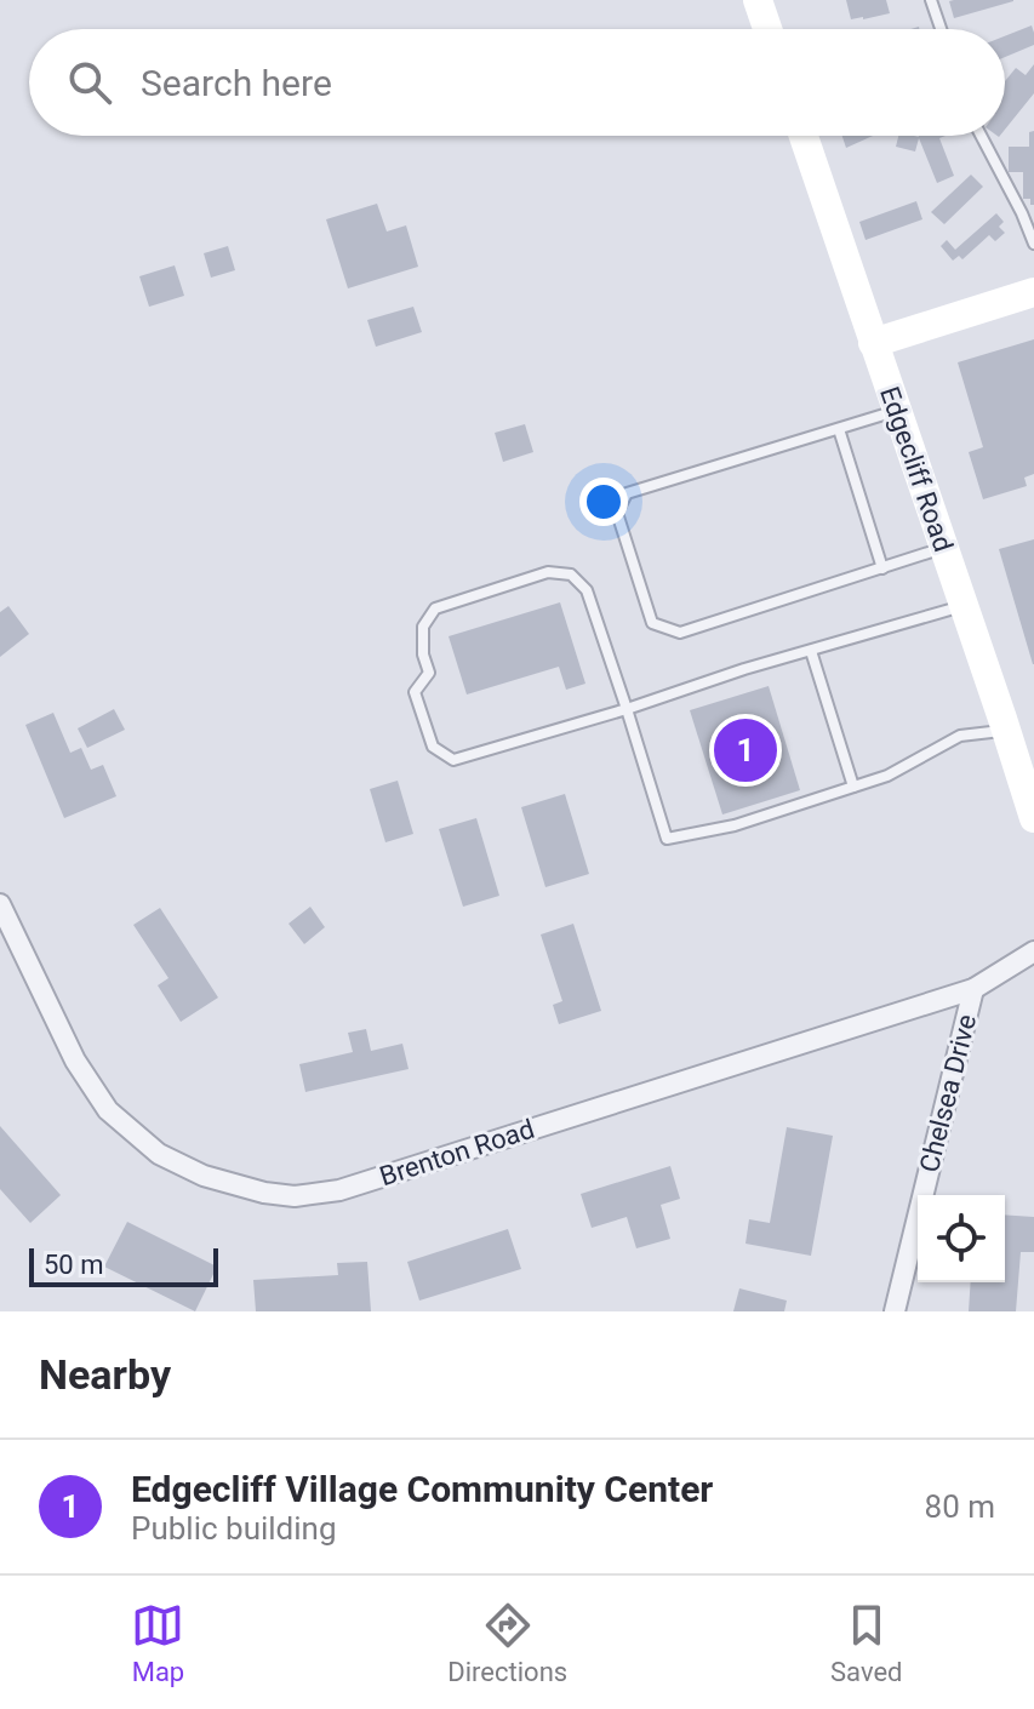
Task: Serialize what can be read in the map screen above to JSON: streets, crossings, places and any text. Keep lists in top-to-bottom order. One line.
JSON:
{"streets":{"street":["Edgecliff Road","Chelsea Drive","Brenton Road"]},"crossings":[["Chelsea Drive","Brenton Road"]],"scale_bar":"50 m","page":{"search":"Search here","pins":"1","scale":"50 m","heading":"Nearby","list":[{"mark":"1","name":"Edgecliff Village Community Center","note":"Public building","value":"80 m"}],"nav":["Map","Directions","Saved"]}}
